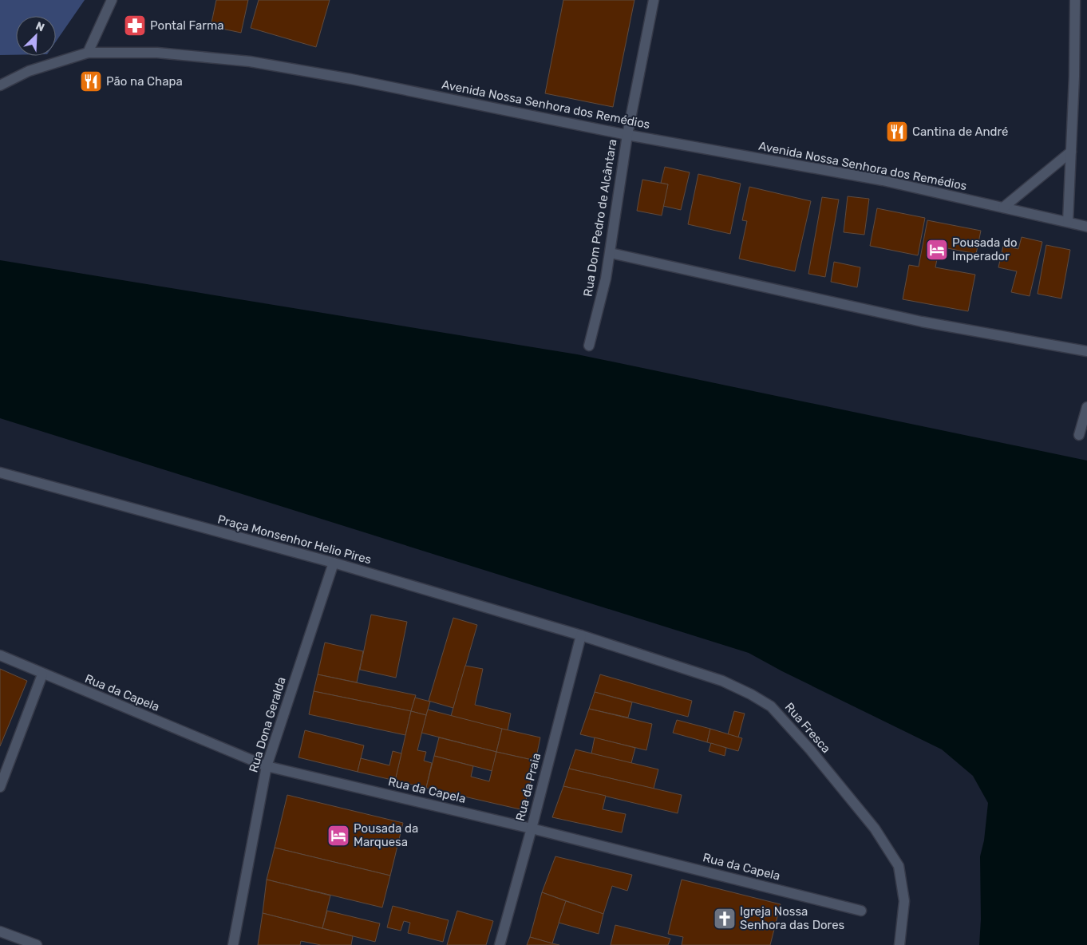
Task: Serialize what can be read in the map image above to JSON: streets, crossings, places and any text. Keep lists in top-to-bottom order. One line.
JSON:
{"streets":{"street":["Avenida Nossa Senhora dos Remédios","Rua Dom Pedro de Alcântara","Praça Monsenhor Helio Pires","Rua da Capela","Rua Dona Geralda","Rua Fresca","Rua da Praia"]},"crossings":[["Avenida Nossa Senhora dos Remédios","Rua Dom Pedro de Alcântara"],["Praça Monsenhor Helio Pires","Rua Dona Geralda"],["Praça Monsenhor Helio Pires","Rua Fresca"],["Praça Monsenhor Helio Pires","Rua da Praia"],["Rua da Capela","Rua Dona Geralda"],["Rua da Capela","Rua da Praia"],["Rua Fresca","Rua da Praia"]],"places":{"pharmacy":["Pontal Farma"],"restaurant":["Pão na Chapa","Cantina de André"],"hotel":["Pousada do Imperador","Pousada da Marquesa"],"church":["Igreja Nossa Senhora das Dores"]},"north":"top right"}
